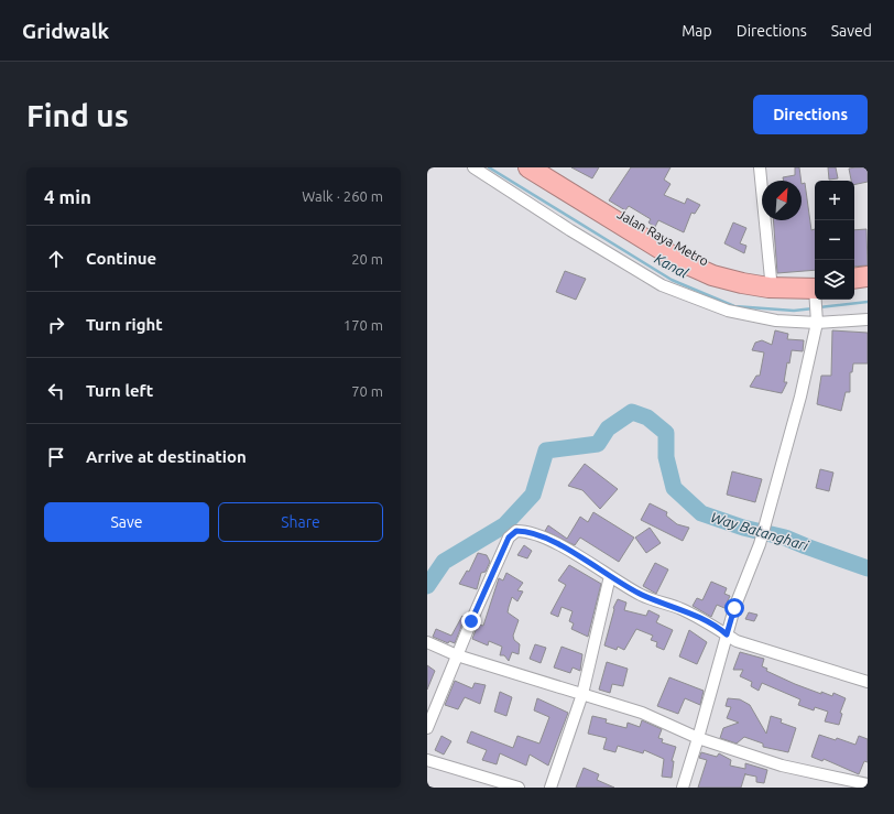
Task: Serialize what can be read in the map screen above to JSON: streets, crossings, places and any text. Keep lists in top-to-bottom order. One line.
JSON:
{"streets":{"highway":["Jalan Raya Metro"]},"water":["Kanal","Way Batanghari"],"north":"top right","page":{"header":"Gridwalk","nav":["Map","Directions","Saved"],"buttons":["Directions",["Save","Share"]],"title":"Find us","heading":["4 min","Walk · 260 m"],"map_buttons":["+","−"],"list":[["Continue","20 m"],["Turn right","170 m"],["Turn left","70 m"],"Arrive at destination"]}}
